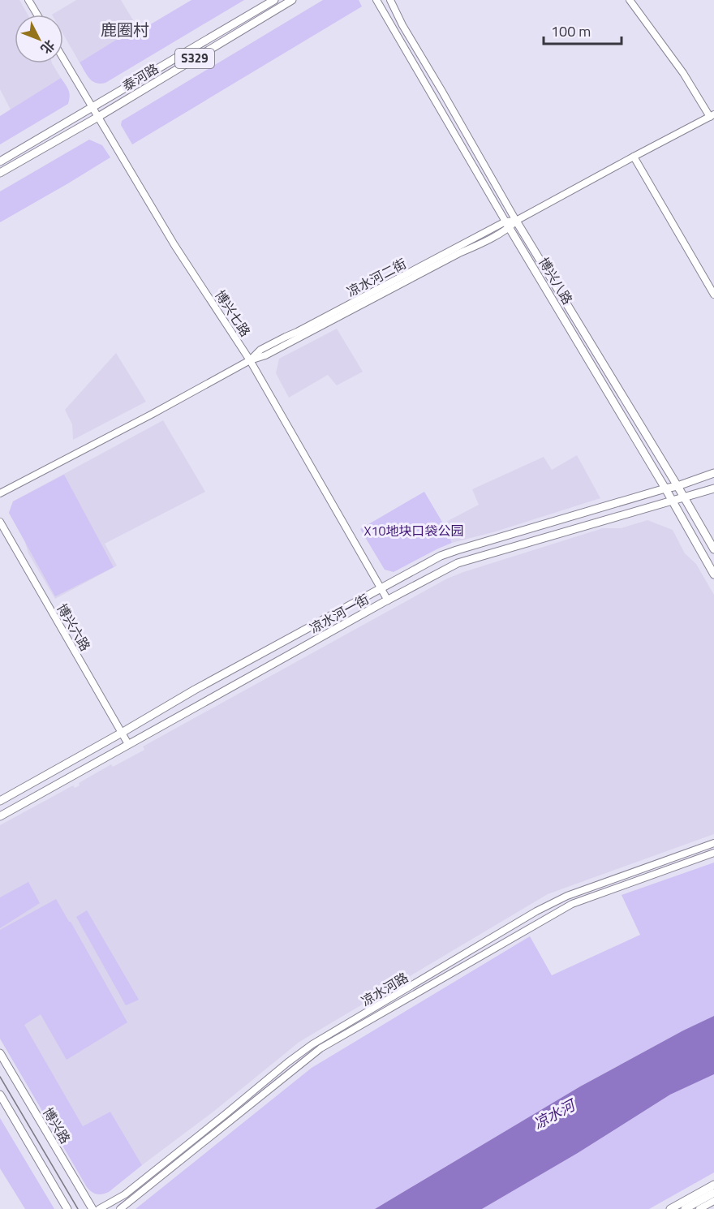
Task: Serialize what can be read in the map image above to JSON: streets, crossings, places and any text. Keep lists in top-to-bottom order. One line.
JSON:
{"streets":{"main road":["S329","泰河路","博兴八路","凉水河一街","博兴路"],"street":["凉水河二街","博兴七路","博兴六路","凉水河路"]},"crossings":[["泰河路","博兴七路"],["凉水河二街","博兴八路"],["凉水河二街","博兴七路"],["博兴八路","凉水河一街"],["博兴七路","凉水河一街"],["凉水河一街","博兴六路"]],"districts":["鹿圈村"],"water":["凉水河"],"parks":["X10地块口袋公园"],"scale_bar":"100 m","north":"bottom right"}
